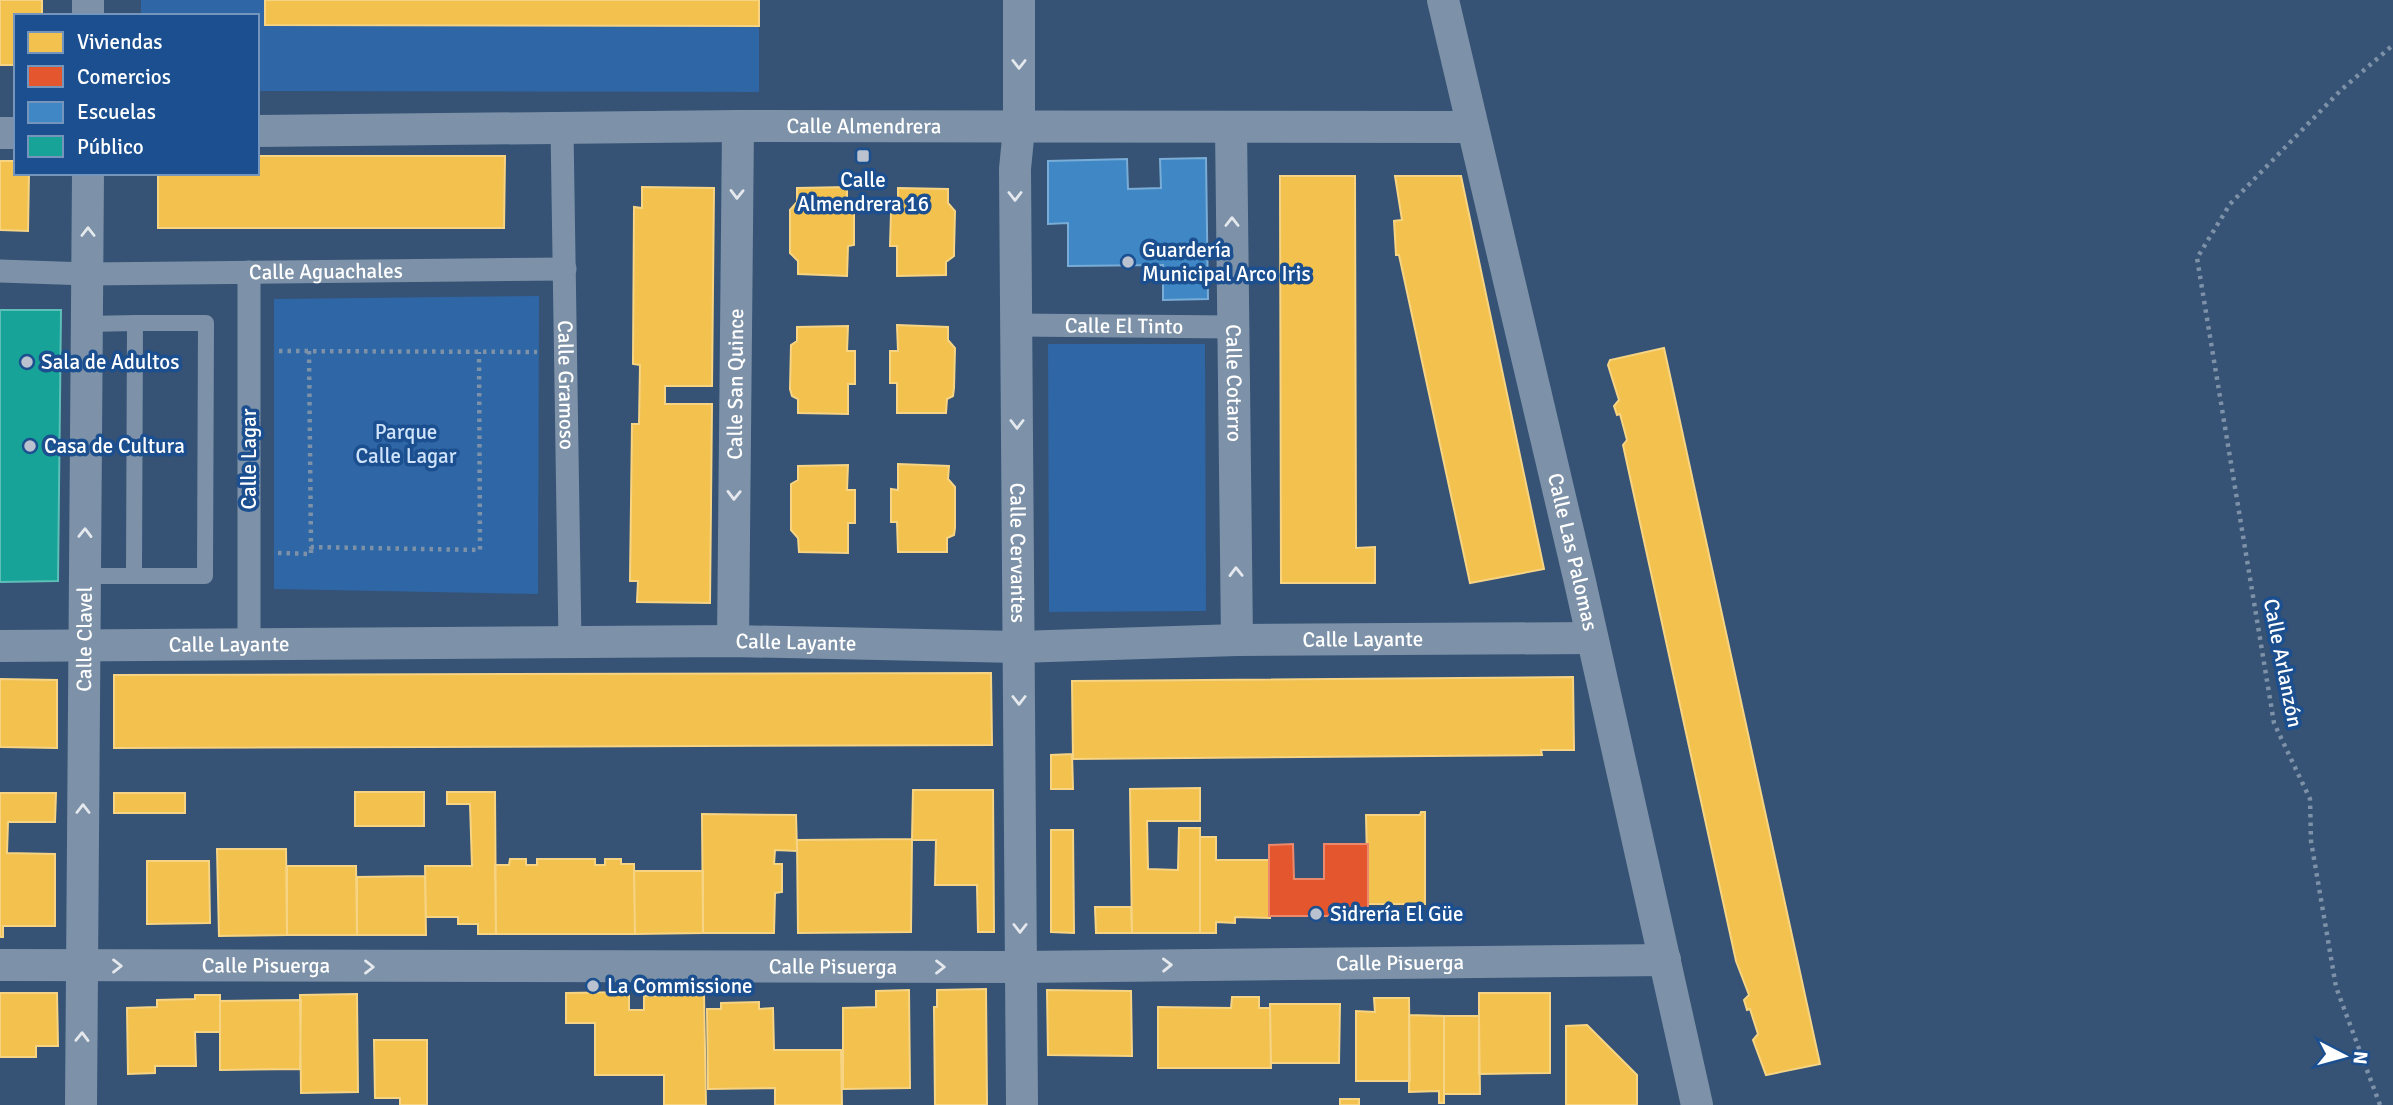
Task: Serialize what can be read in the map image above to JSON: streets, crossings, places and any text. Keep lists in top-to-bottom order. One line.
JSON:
{"streets":{"street":["Calle Almendrera","Calle Aguachales","Calle El Tinto","Calle San Quince","Calle Cotarro","Calle Gramoso","Calle Lagar","Calle Cervantes","Calle Las Palomas","Calle Clavel","Calle Layante","Calle Pisuerga"],"path":["Calle Arlanzón"]},"crossings":[["Calle Almendrera","Calle San Quince"],["Calle Almendrera","Calle Cotarro"],["Calle Almendrera","Calle Gramoso"],["Calle Almendrera","Calle Cervantes"],["Calle Almendrera","Calle Las Palomas"],["Calle Aguachales","Calle Gramoso"],["Calle Aguachales","Calle Lagar"],["Calle Aguachales","Calle Clavel"],["Calle El Tinto","Calle Cotarro"],["Calle El Tinto","Calle Cervantes"],["Calle San Quince","Calle Layante"],["Calle Cotarro","Calle Layante"],["Calle Gramoso","Calle Layante"],["Calle Lagar","Calle Layante"],["Calle Cervantes","Calle Layante"],["Calle Cervantes","Calle Pisuerga"],["Calle Las Palomas","Calle Layante"],["Calle Las Palomas","Calle Pisuerga"],["Calle Clavel","Calle Layante"],["Calle Clavel","Calle Pisuerga"]],"one_way":["Calle San Quince","Calle Cotarro","Calle Cervantes","Calle Clavel","Calle Pisuerga"],"parks":["Parque Calle Lagar"],"places":{"transit":["Calle Almendrera 16"],"other":["Guardería Municipal Arco Iris","Sala de Adultos","Casa de Cultura","Sidrería El Güe","La Commissione"]},"legend":["Viviendas","Comercios","Escuelas","Público"],"north":"right"}
